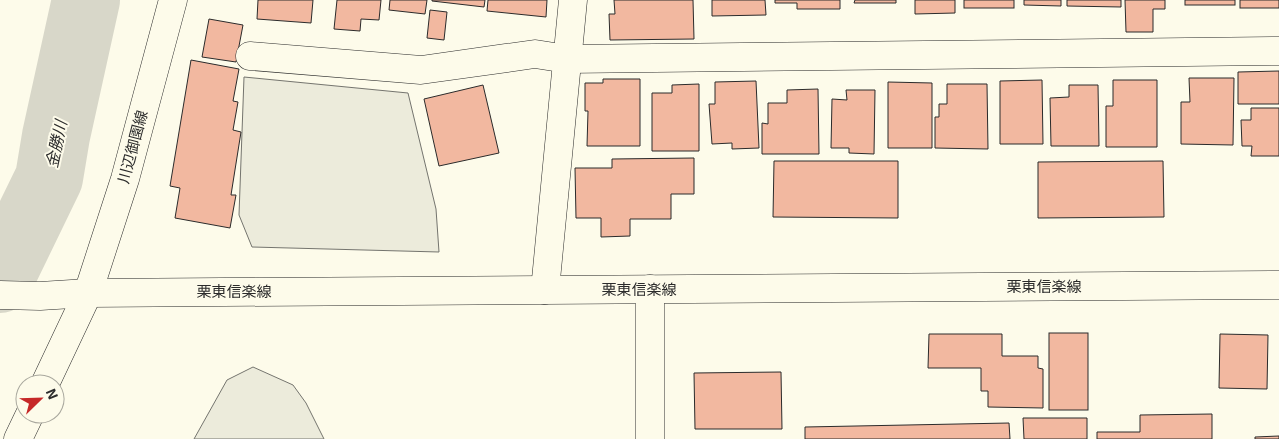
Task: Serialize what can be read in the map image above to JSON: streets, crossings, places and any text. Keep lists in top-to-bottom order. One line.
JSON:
{"streets":{"street":["川辺御園線","栗東信楽線"]},"crossings":[["川辺御園線","栗東信楽線"]],"water":["金勝川"],"north":"top right"}
